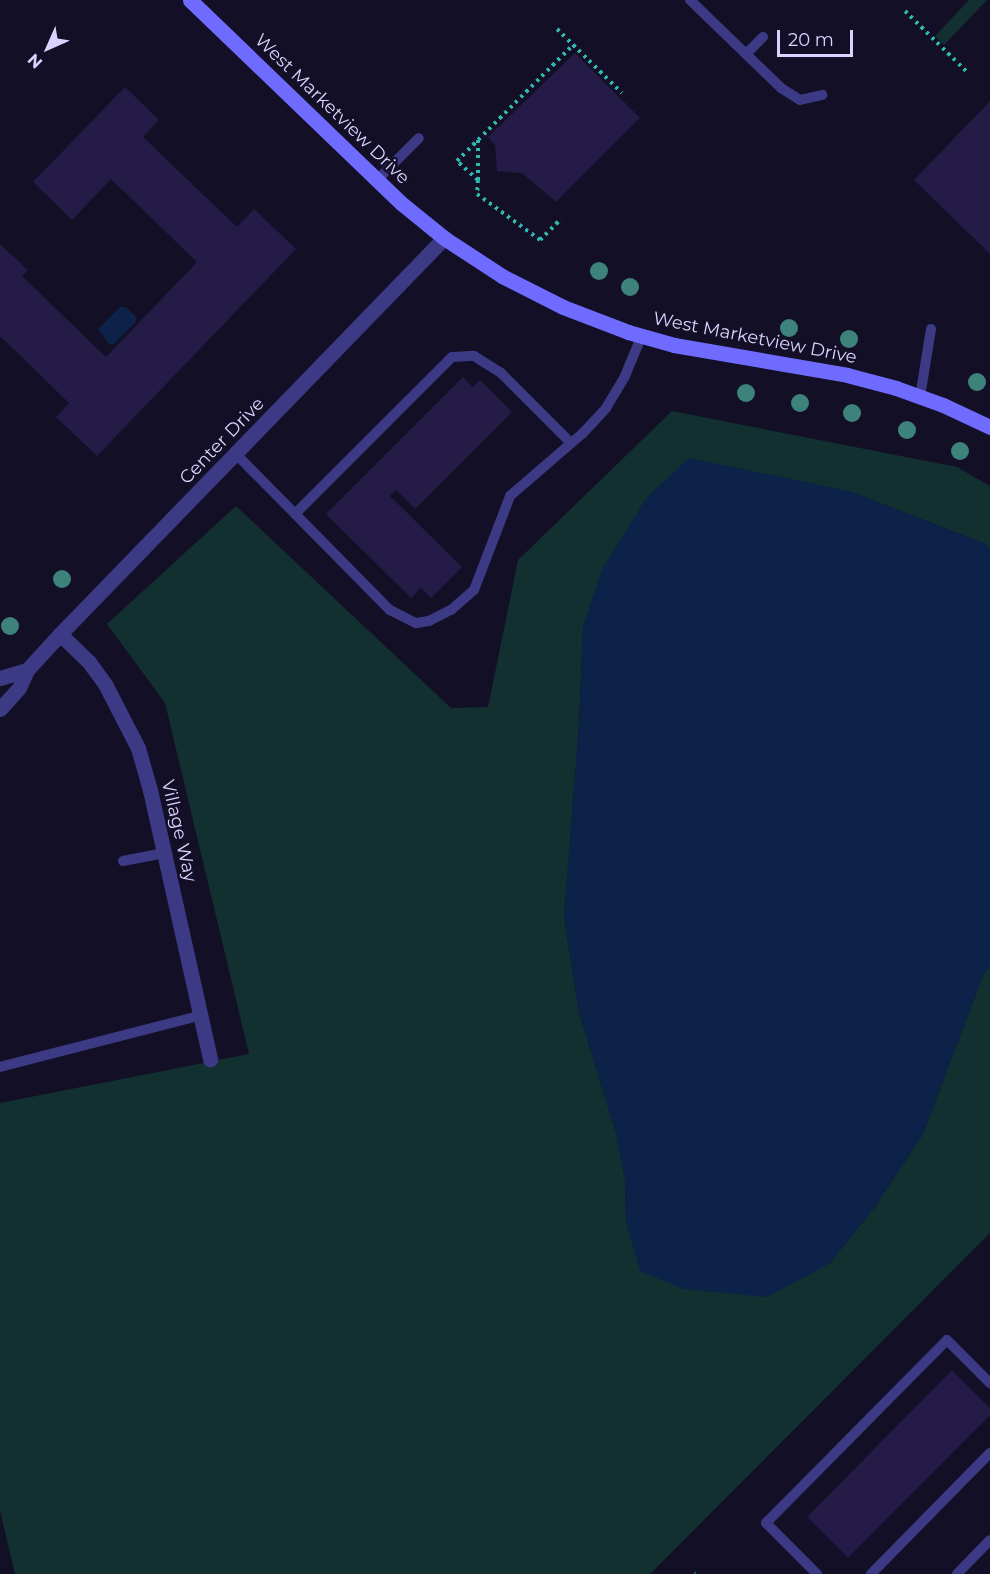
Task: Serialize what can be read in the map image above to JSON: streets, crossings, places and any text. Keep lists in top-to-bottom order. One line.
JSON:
{"streets":{"main road":["West Marketview Drive"],"street":["Center Drive","Village Way"]},"crossings":[["West Marketview Drive","Center Drive"],["Center Drive","Village Way"]],"scale_bar":"20 m","north":"bottom left"}
